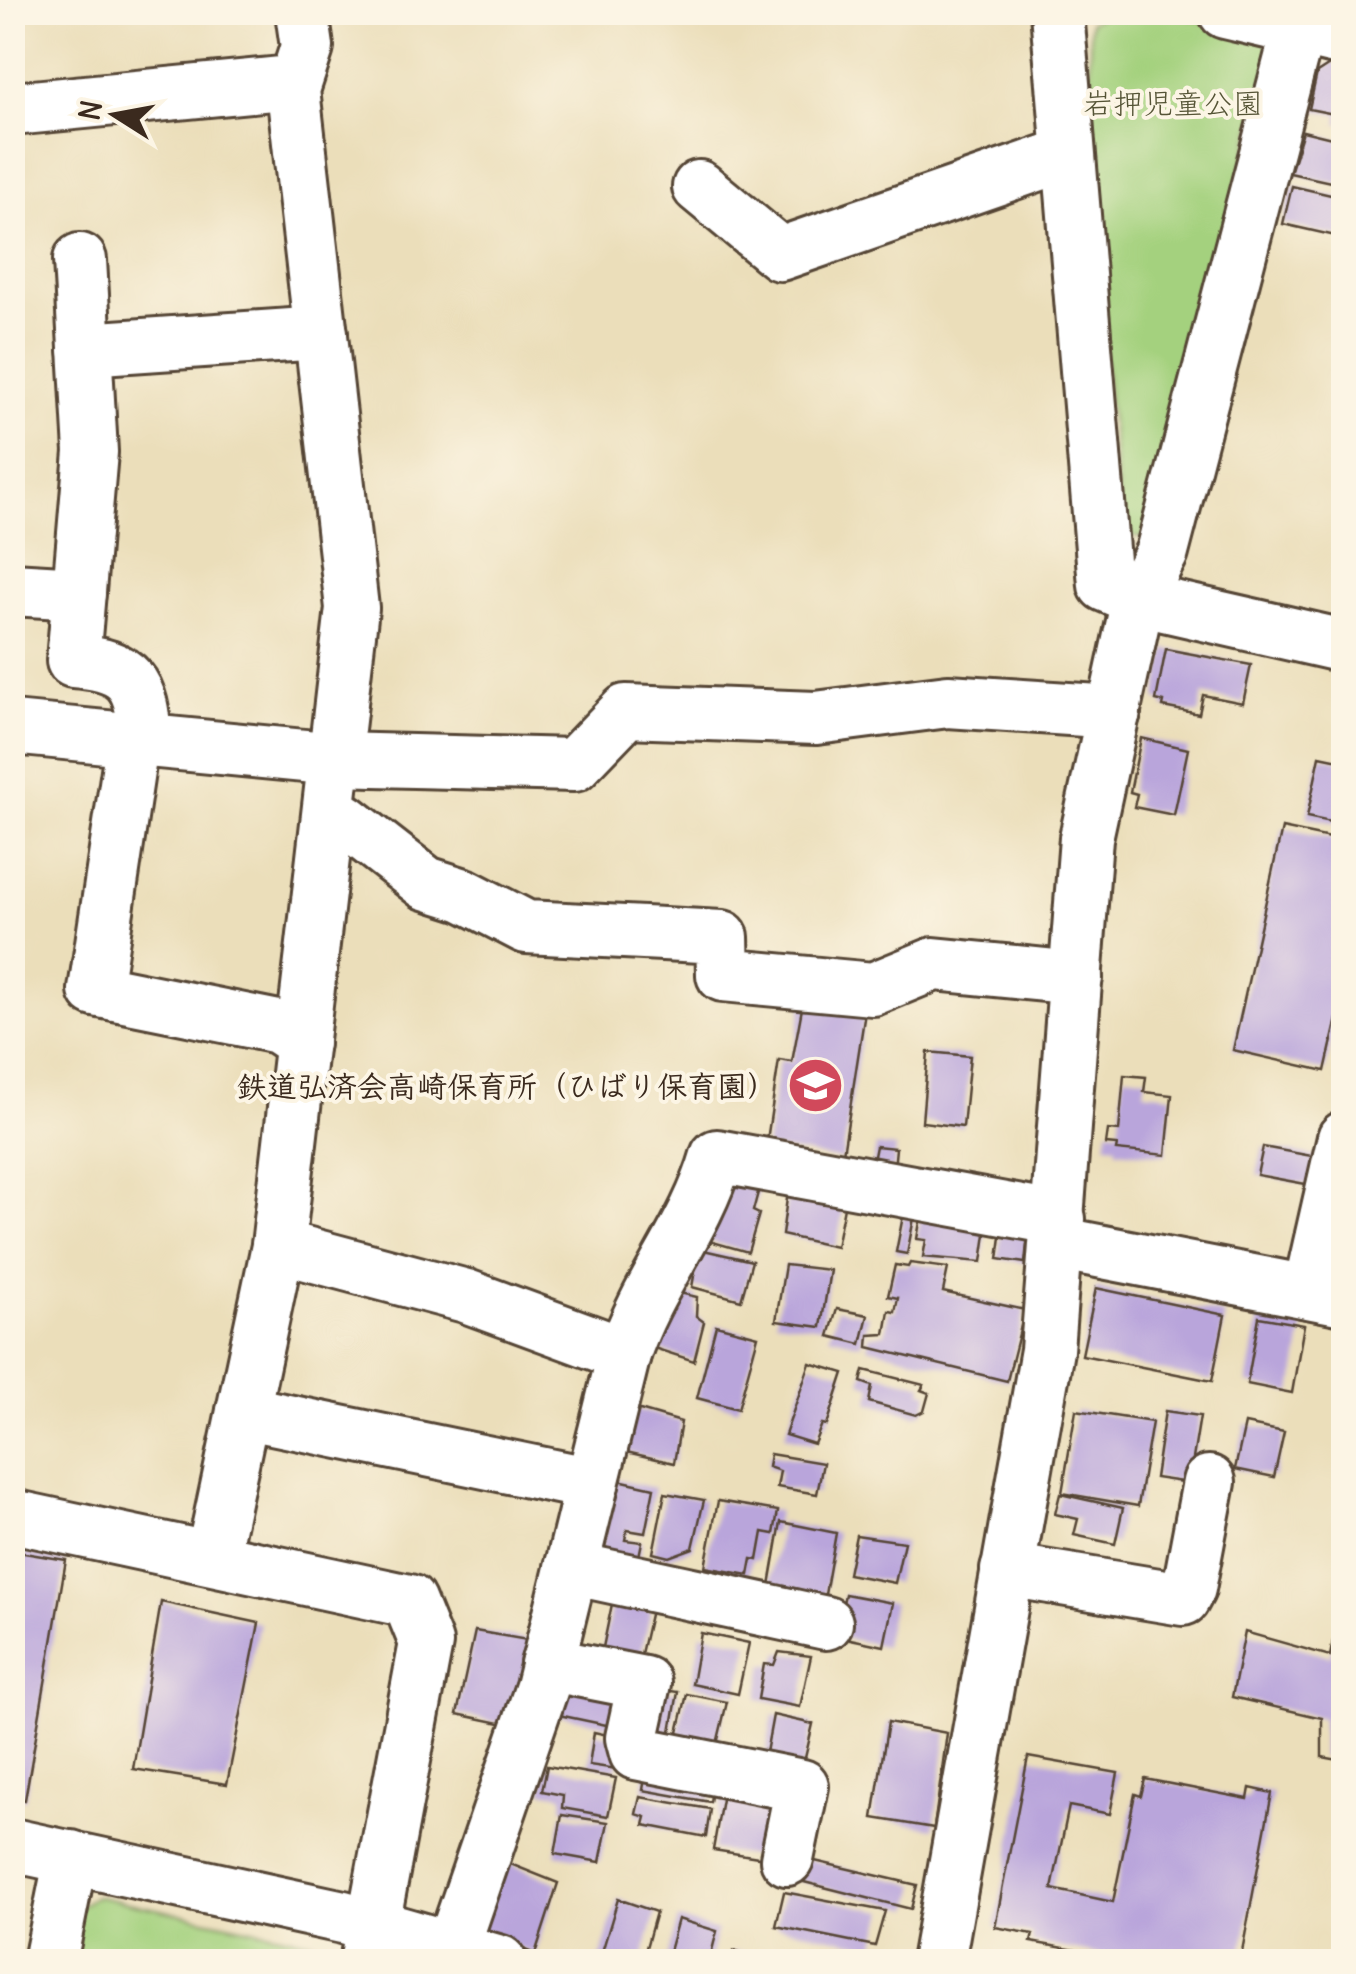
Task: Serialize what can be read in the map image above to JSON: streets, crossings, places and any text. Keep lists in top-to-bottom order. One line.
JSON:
{"parks":["岩押児童公園"],"places":{"school or university":["鉄道弘済会高崎保育所（ひばり保育園）"]},"north":"left"}
